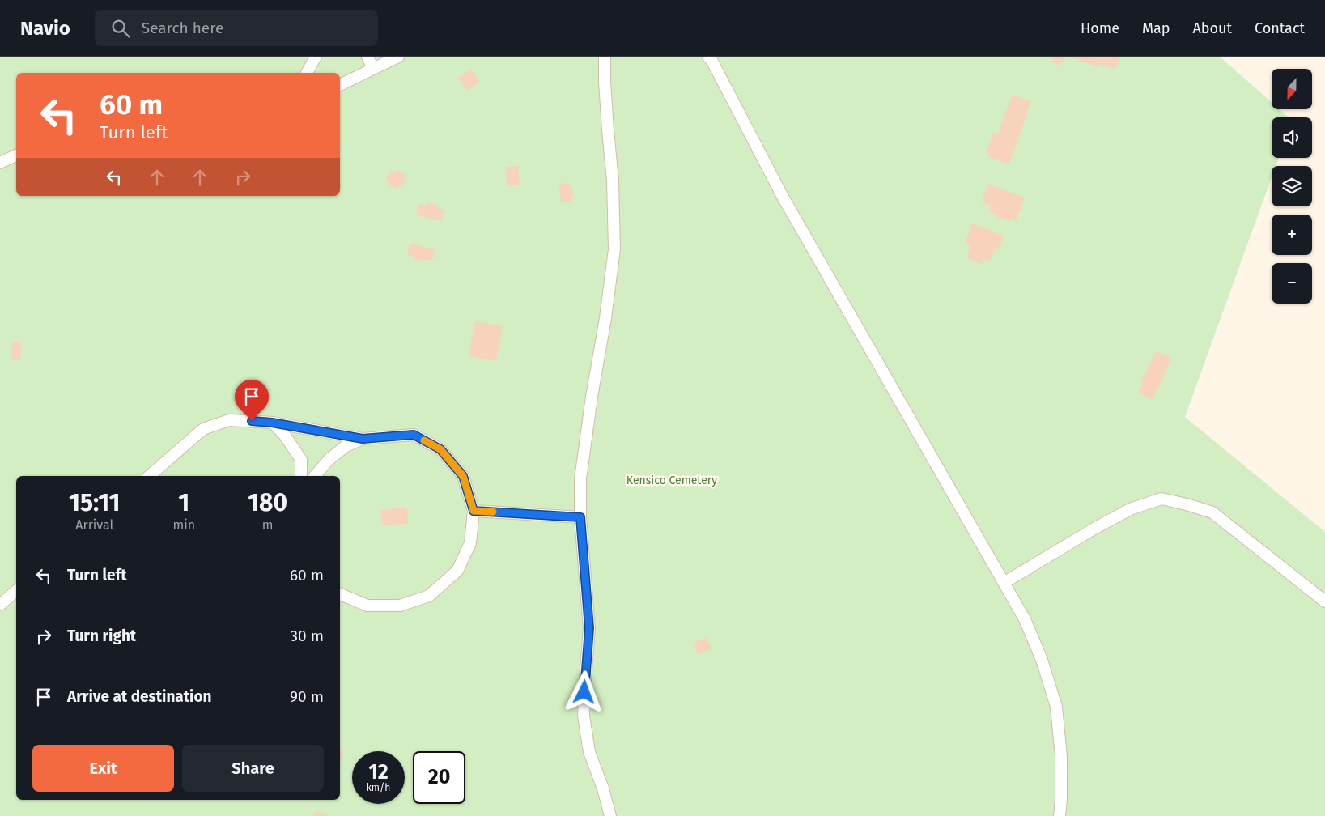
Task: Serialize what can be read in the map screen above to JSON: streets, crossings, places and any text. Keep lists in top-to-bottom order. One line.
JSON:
{"parks":["Kensico Cemetery"],"north":"bottom","page":{"header":"Navio","search":"Search here","nav":["Home","Map","About","Contact"],"map_buttons":["+","−"],"turn":["60 m","Turn left"],"eta":["15:11","Arrival","1","min","180","m"],"list":[{"name":"Turn left","value":"60 m"},{"name":"Turn right","value":"30 m"},{"name":"Arrive at destination","value":"90 m"}],"buttons":["Exit","Share"],"speed":"12 km/h","limit":"20"}}
